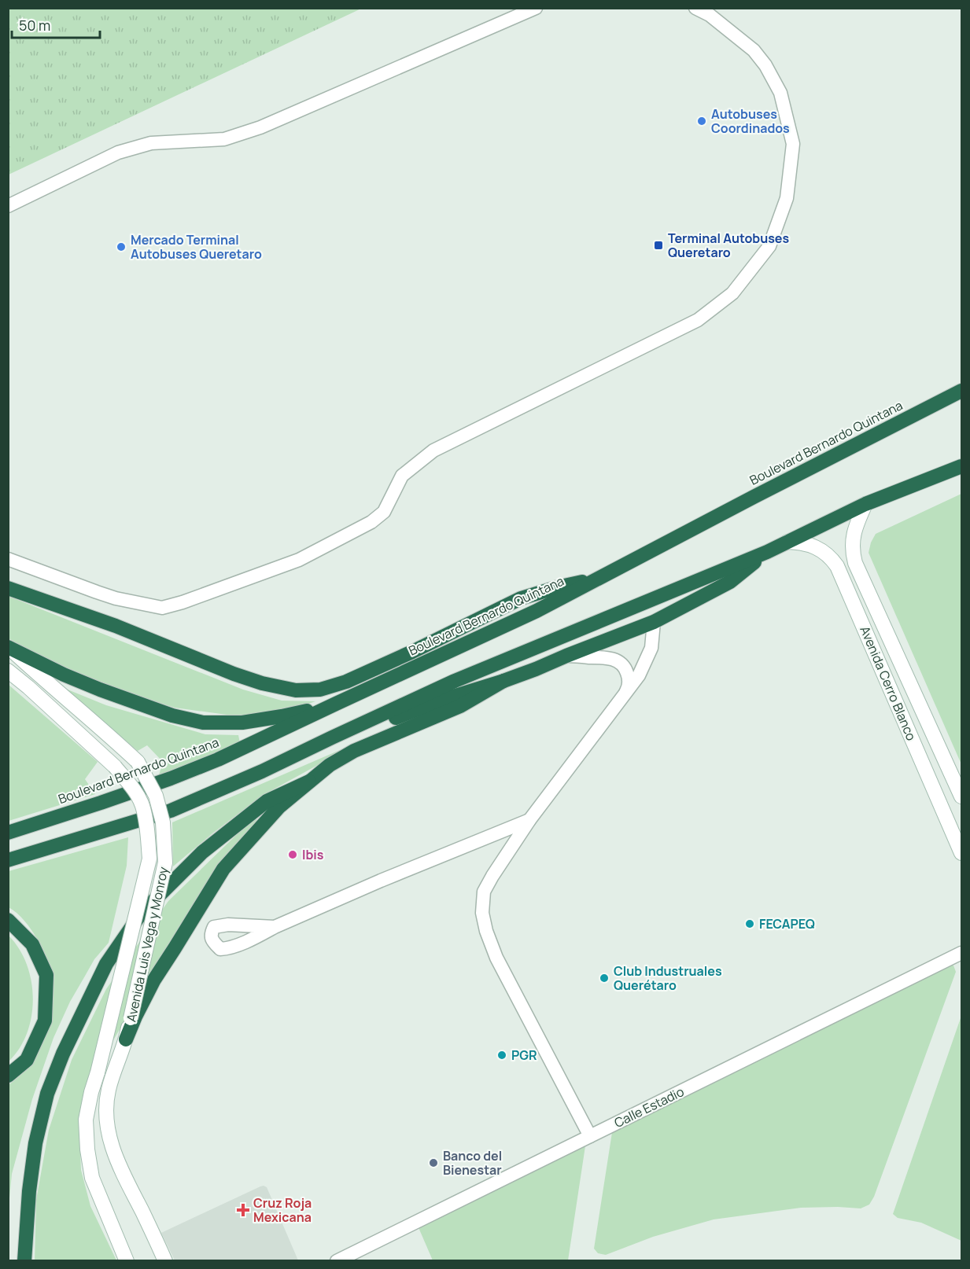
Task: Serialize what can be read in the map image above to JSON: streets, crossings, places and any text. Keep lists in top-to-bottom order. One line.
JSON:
{"streets":{"highway":["Boulevard Bernardo Quintana"],"main road":["Avenida Cerro Blanco","Avenida Luis Vega y Monroy"],"street":["Calle Estadio"]},"places":{"other":["Autobuses Coordinados","Mercado Terminal Autobuses Queretaro","Ibis","FECAPEQ","Club Industruales Querétaro","PGR","Banco del Bienestar"],"transit":["Terminal Autobuses Queretaro"],"health":["Cruz Roja Mexicana"]},"scale_bar":"50 m"}
